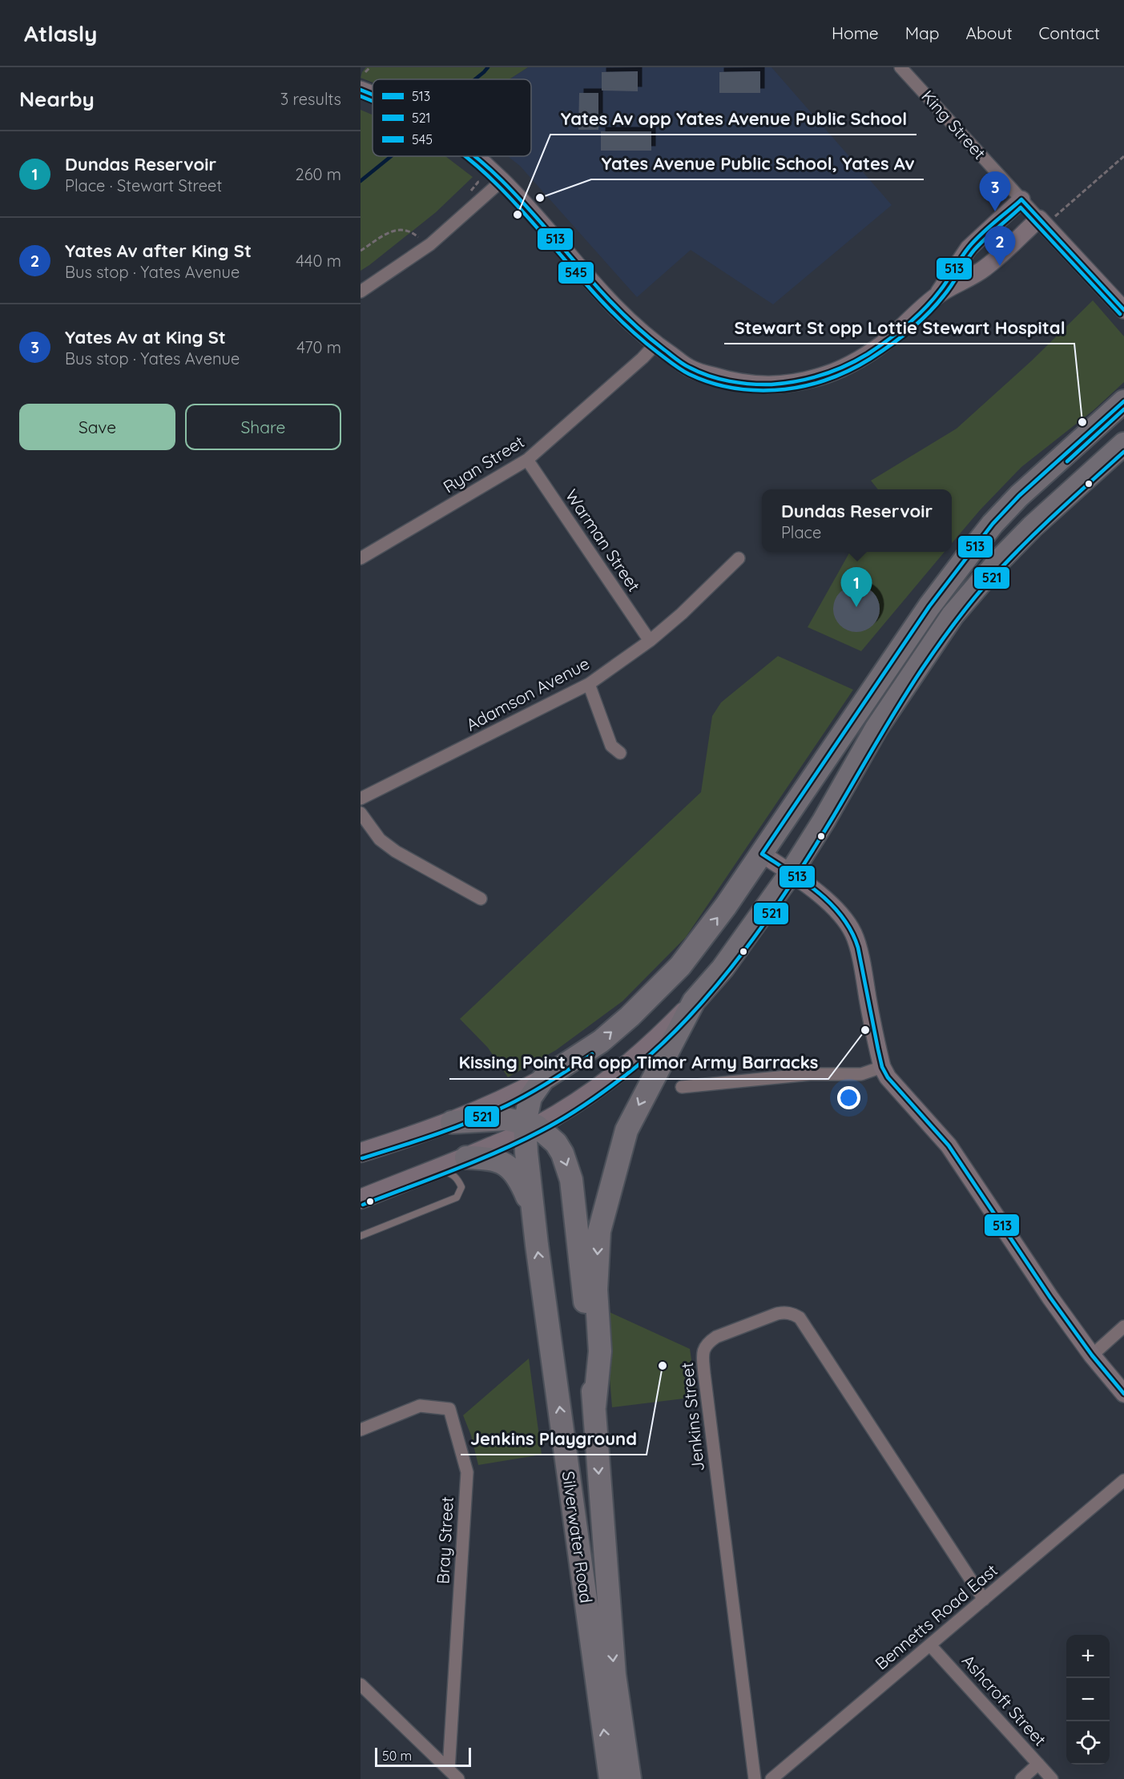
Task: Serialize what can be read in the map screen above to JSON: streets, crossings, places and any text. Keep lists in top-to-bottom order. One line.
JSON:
{"streets":{"highway":["Silverwater Road"],"street":["King Street","Ryan Street","Warman Street","Adamson Avenue","Jenkins Street","Bray Street","Bennetts Road East","Ashcroft Street"]},"crossings":[["Ryan Street","Warman Street"],["Warman Street","Adamson Avenue"],["Jenkins Street","Bennetts Road East"],["Bennetts Road East","Ashcroft Street"]],"places":["Yates Avenue Public School, Yates Av","Yates Av opp Yates Avenue Public School","Stewart St opp Lottie Stewart Hospital","Kissing Point Rd opp Timor Army Barracks","Jenkins Playground"],"lines":["transit line 513","transit line 545","transit line 521"],"legend":["513","521","545"],"scale_bar":"50 m","page":{"header":"Atlasly","nav":["Home","Map","About","Contact"],"heading":["Nearby","3 results"],"list":[{"mark":"1","name":"Dundas Reservoir","note":"Place · Stewart Street","value":"260 m"},{"mark":"2","name":"Yates Av after King St","note":"Bus stop · Yates Avenue","value":"440 m"},{"mark":"3","name":"Yates Av at King St","note":"Bus stop · Yates Avenue","value":"470 m"}],"pins":["3","2","1"],"buttons":["Save","Share"],"popup":["Dundas Reservoir","Place"],"map_buttons":["+","−"],"scale":"50 m"}}
